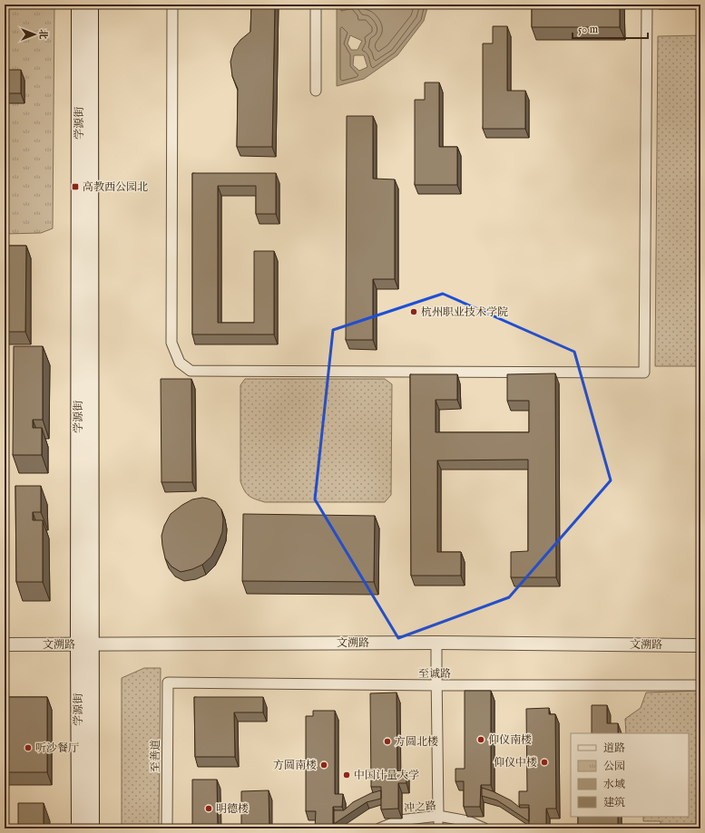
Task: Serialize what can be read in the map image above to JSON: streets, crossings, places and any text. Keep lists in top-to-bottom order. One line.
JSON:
{"streets":{"main road":["学源街"],"street":["文溯路","至诚路","至善道","冲之路"]},"crossings":[["学源街","文溯路"],["至诚路","至善道"]],"places":{"transit":["高教西公园北"],"other":["杭州职业技术学院","仰仪南楼","方圆北楼","听沙餐厅","仰仪中楼","方圆南楼","中国计量大学","明德楼"]},"legend":["道路","公园","水域","建筑"],"scale_bar":"50 m","north":"right"}
